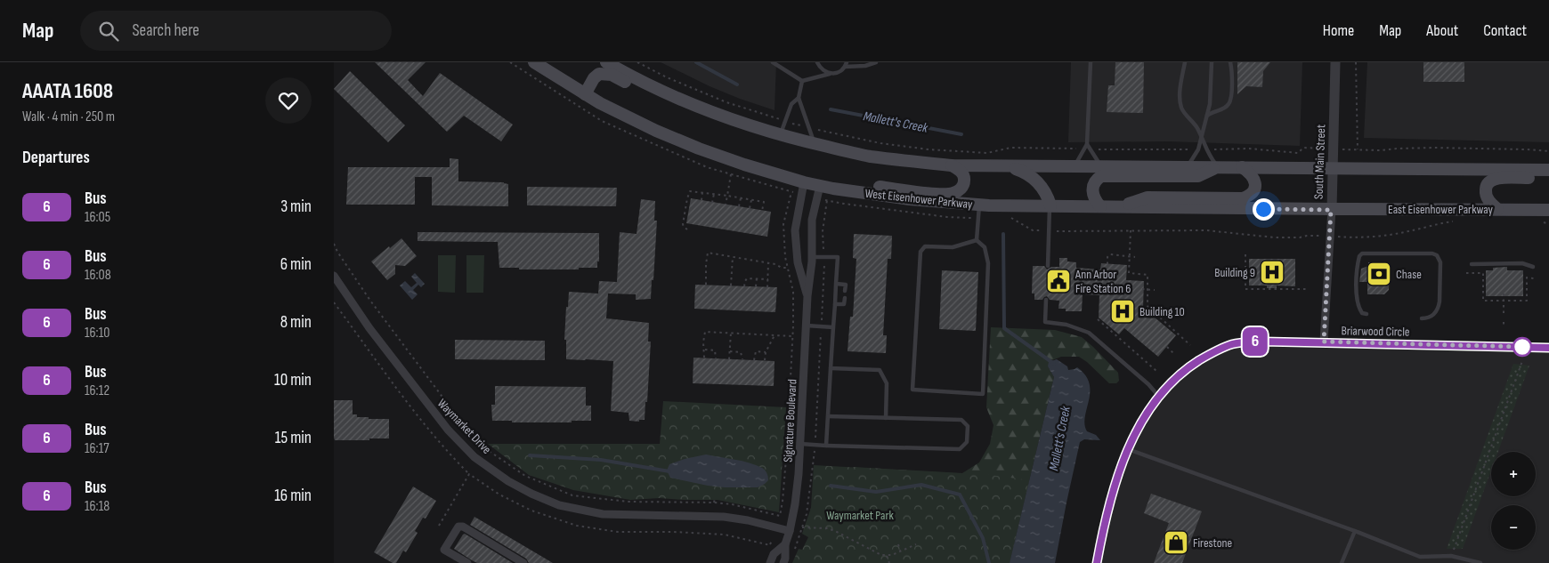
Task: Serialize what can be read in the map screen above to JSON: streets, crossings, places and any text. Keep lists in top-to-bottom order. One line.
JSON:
{"streets":{"main road":["West Eisenhower Parkway","East Eisenhower Parkway"],"street":["South Main Street","Briarwood Circle","Signature Boulevard","Waymarket Drive"]},"crossings":[["South Main Street","West Eisenhower Parkway"],["South Main Street","East Eisenhower Parkway"],["South Main Street","Briarwood Circle"],["West Eisenhower Parkway","East Eisenhower Parkway"],["West Eisenhower Parkway","Signature Boulevard"],["Signature Boulevard","Waymarket Drive"]],"water":["Mallett's Creek"],"parks":["Waymarket Park"],"places":{"hospital":["Building 9","Building 10"],"bank":["Chase"],"public building":["Ann Arbor Fire Station 6"],"shop":["Firestone"]},"lines":["bus line 6"],"page":{"header":"Map","search":"Search here","nav":["Home","Map","About","Contact"],"heading":[["AAATA 1608","Walk · 4 min · 250 m"],"Departures"],"on_map":"6","list":[{"mark":"6","name":"Bus","note":"16:05","value":"3 min"},{"mark":"6","name":"Bus","note":"16:08","value":"6 min"},{"mark":"6","name":"Bus","note":"16:10","value":"8 min"},{"mark":"6","name":"Bus","note":"16:12","value":"10 min"},{"mark":"6","name":"Bus","note":"16:17","value":"15 min"},{"mark":"6","name":"Bus","note":"16:18","value":"16 min"}],"map_buttons":["+","−"]}}
